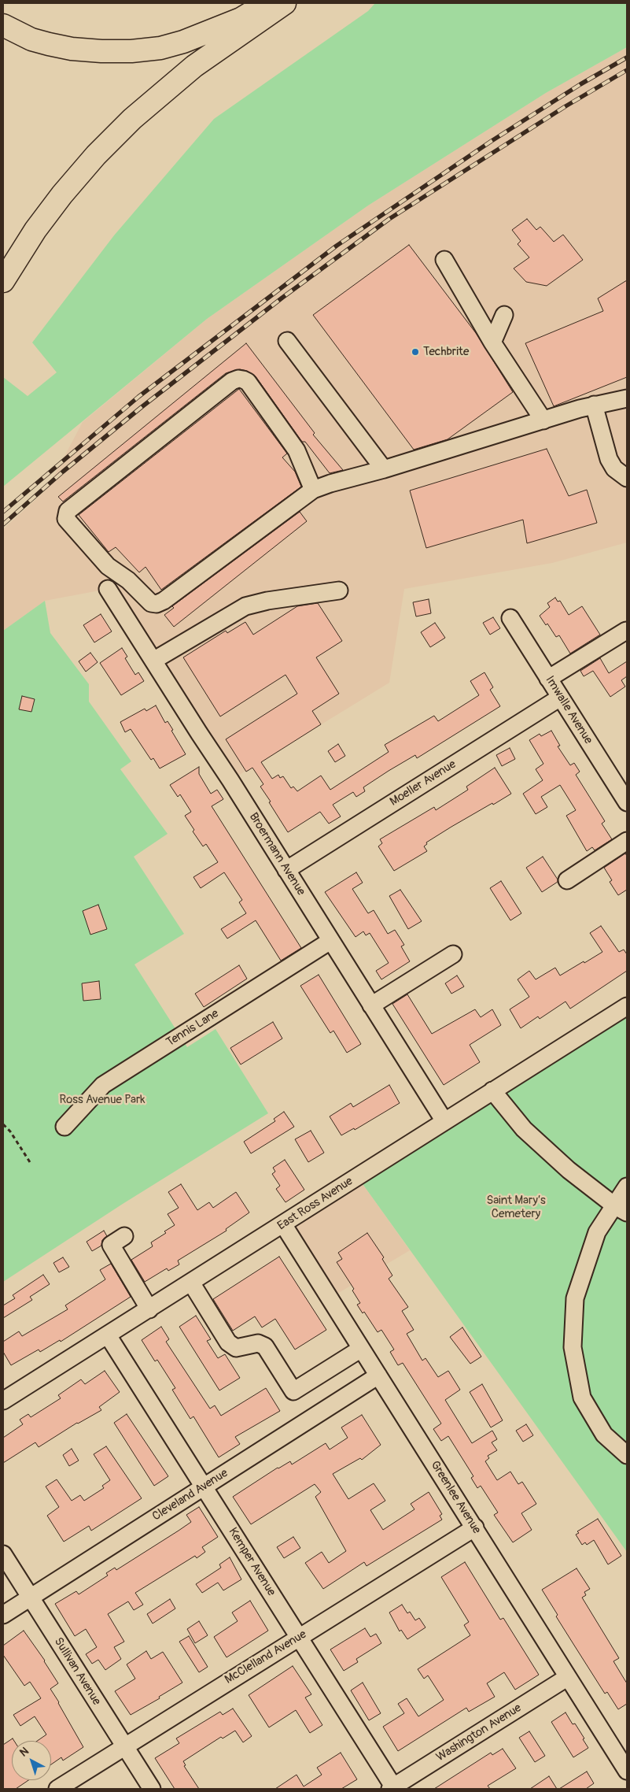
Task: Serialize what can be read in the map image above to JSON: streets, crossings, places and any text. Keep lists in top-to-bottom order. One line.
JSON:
{"streets":{"street":["Imwalle Avenue","Moeller Avenue","Broermann Avenue","Tennis Lane","East Ross Avenue","Cleveland Avenue","Greenlee Avenue","Kemper Avenue","McClelland Avenue","Sullivan Avenue","Washington Avenue"]},"crossings":[["Imwalle Avenue","Moeller Avenue"],["Moeller Avenue","Broermann Avenue"],["Broermann Avenue","Tennis Lane"],["Broermann Avenue","East Ross Avenue"],["East Ross Avenue","Greenlee Avenue"],["East Ross Avenue","Kemper Avenue"],["Cleveland Avenue","Greenlee Avenue"],["Cleveland Avenue","Kemper Avenue"],["Cleveland Avenue","Sullivan Avenue"],["Greenlee Avenue","McClelland Avenue"],["Greenlee Avenue","Washington Avenue"],["Kemper Avenue","McClelland Avenue"],["Kemper Avenue","Washington Avenue"],["McClelland Avenue","Sullivan Avenue"]],"parks":["Ross Avenue Park","Saint Mary’s Cemetery"],"places":["Techbrite"],"north":"top left"}
